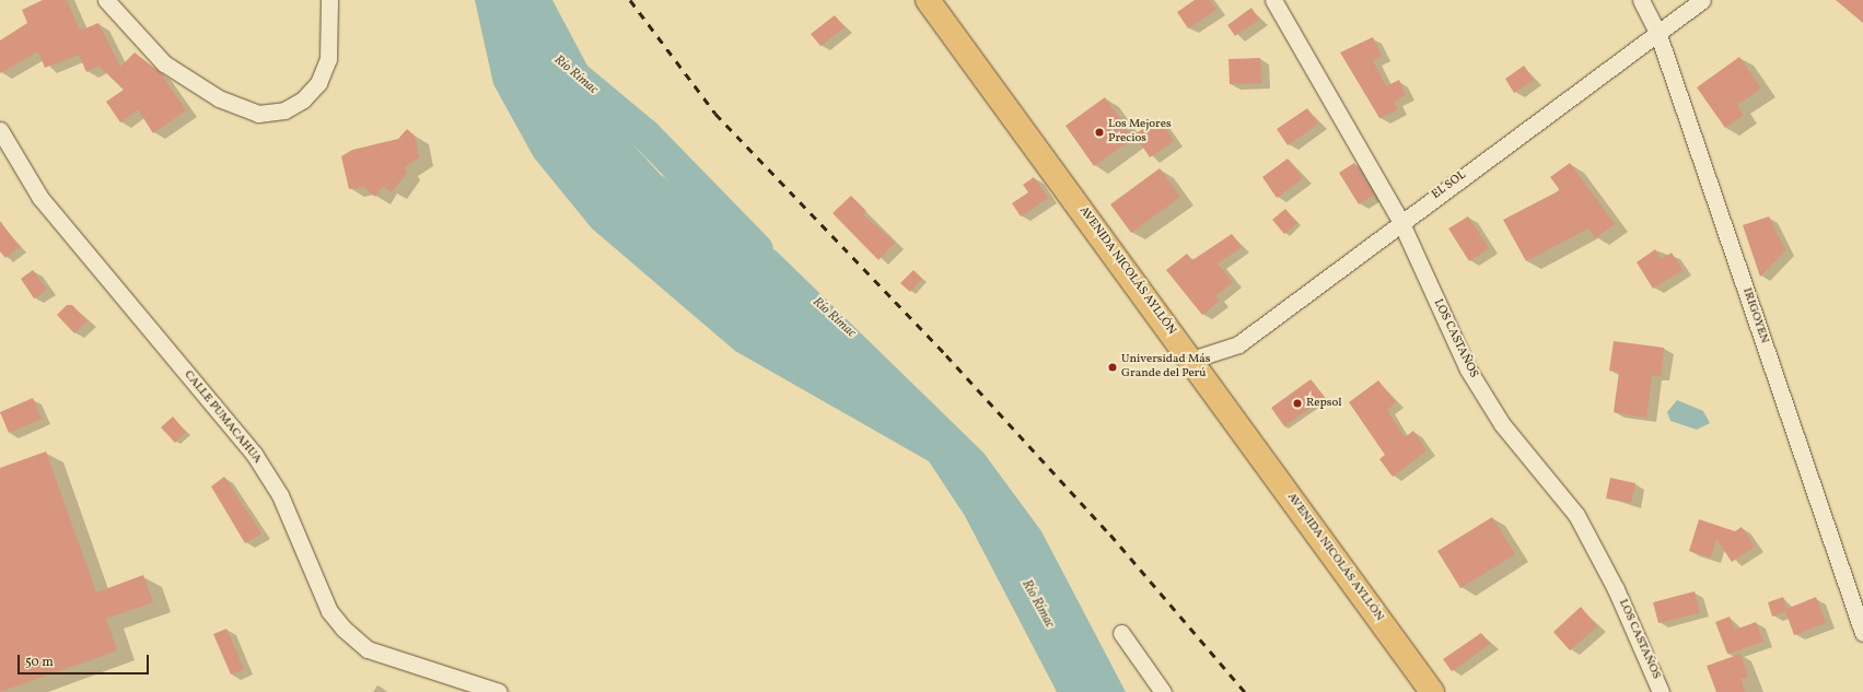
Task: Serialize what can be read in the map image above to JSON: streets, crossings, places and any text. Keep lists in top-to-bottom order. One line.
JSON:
{"streets":{"highway":["AVENIDA NICOLÁS AYLLÓN"],"street":["EL SOL","IRIGOYEN","LOS CASTAÑOS","CALLE PUMACAHUA"]},"crossings":[["EL SOL","AVENIDA NICOLÁS AYLLÓN"],["EL SOL","IRIGOYEN"],["EL SOL","LOS CASTAÑOS"]],"water":["Río Rímac"],"places":["Los Mejores Precios","Universidad Más Grande del Perú","Repsol"],"scale_bar":"50 m"}
